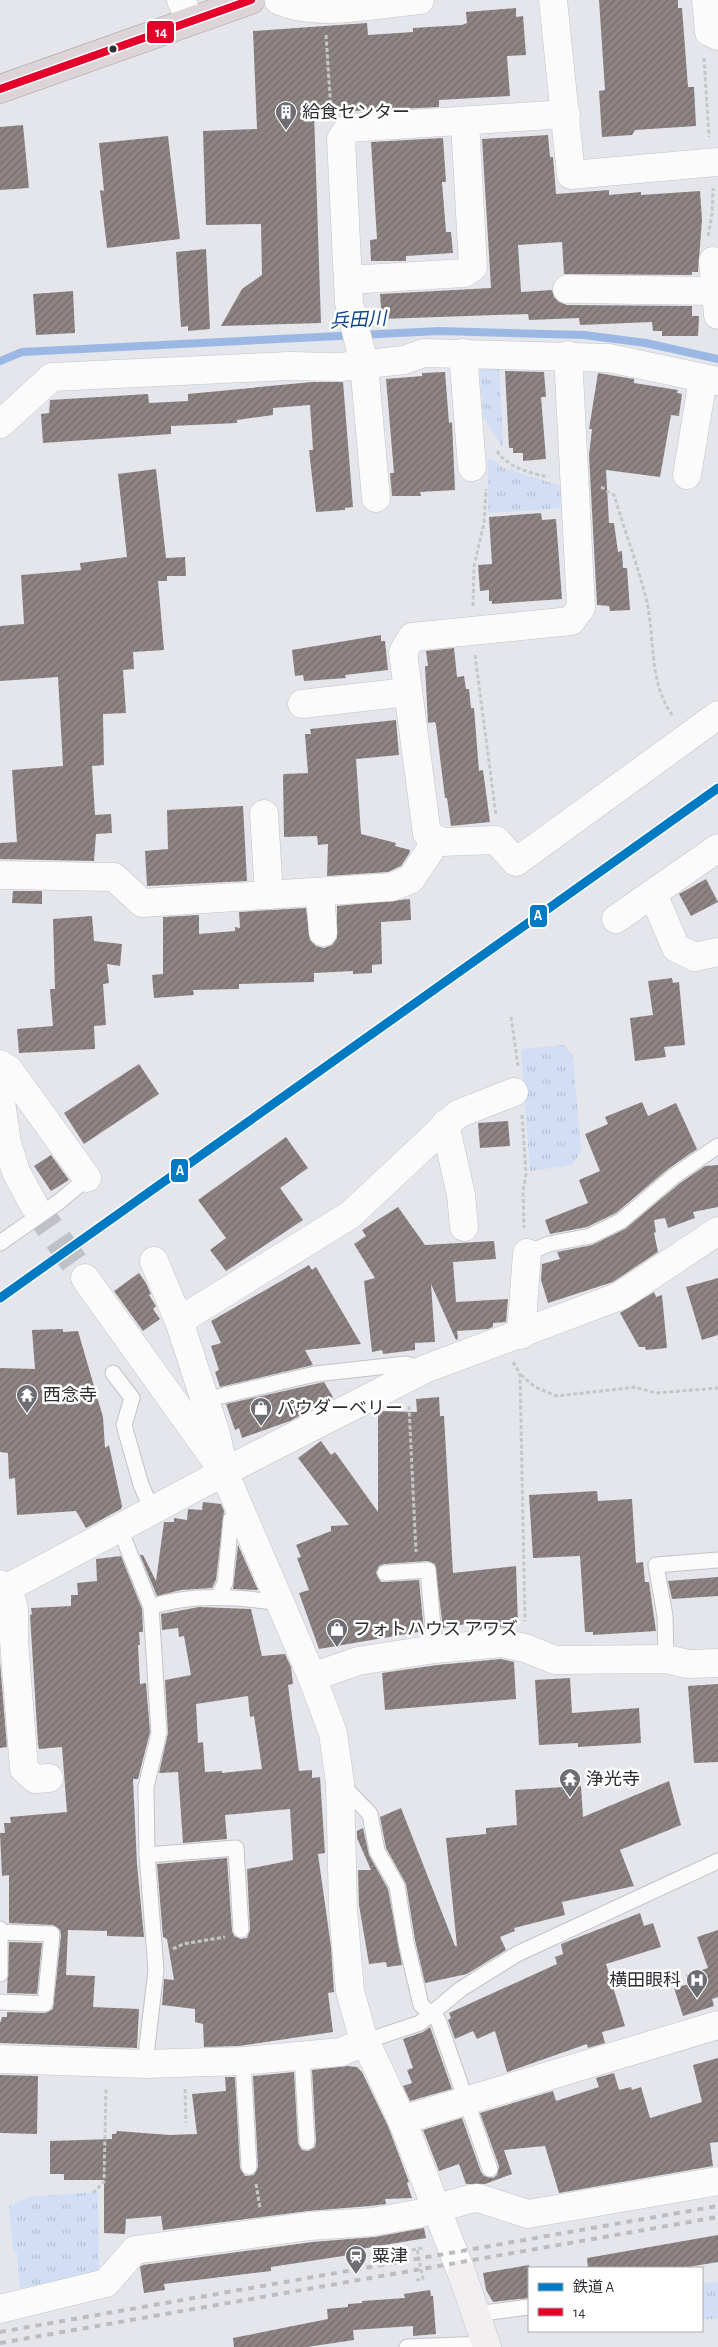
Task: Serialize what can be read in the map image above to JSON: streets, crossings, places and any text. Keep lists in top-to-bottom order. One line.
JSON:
{"water":["兵田川"],"places":{"building":["給食センター"],"temple":["西念寺","浄光寺"],"shop":["パウダーベリー","フォトハウス アワズ"],"hospital":["横田眼科"],"station":["粟津"]},"lines":["transit line 14","rail line A"],"legend":["鉄道 A","14"]}
